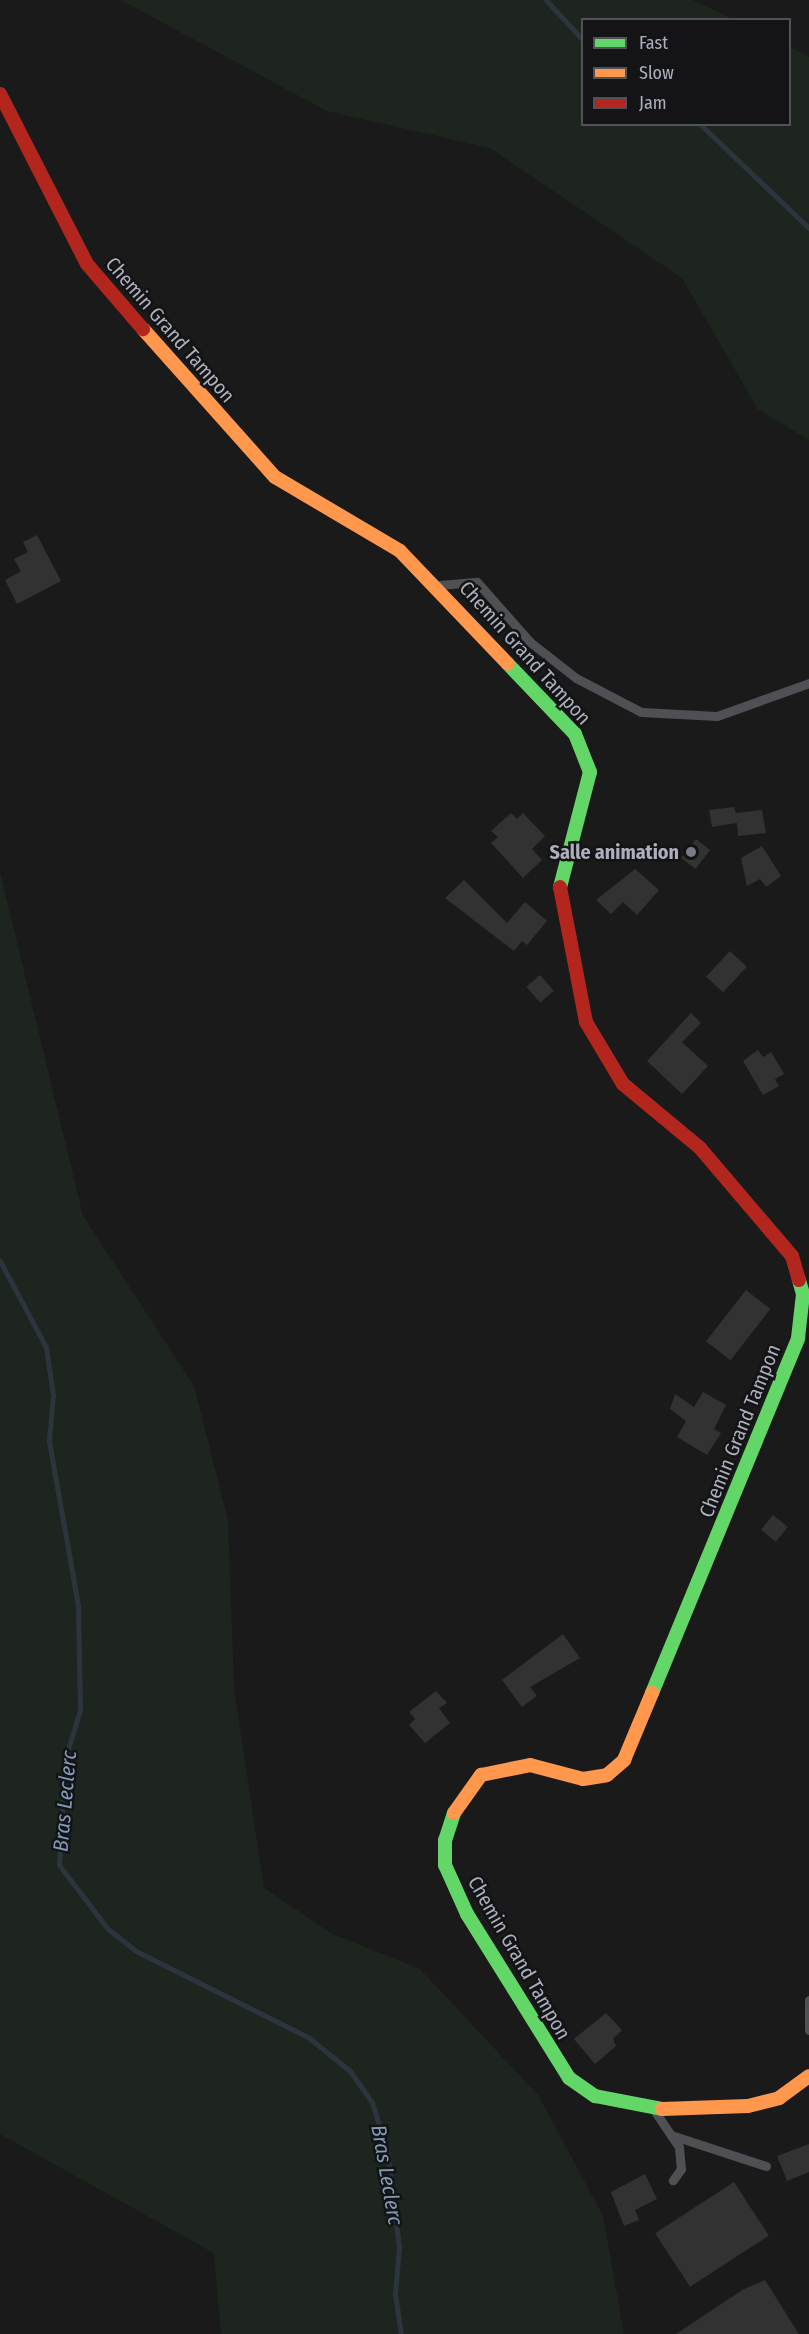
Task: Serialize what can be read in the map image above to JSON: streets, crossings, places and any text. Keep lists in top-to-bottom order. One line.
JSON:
{"streets":{"main road":["Chemin Grand Tampon"]},"water":["Bras Leclerc"],"places":["Salle animation"],"legend":["Fast","Slow","Jam"]}
